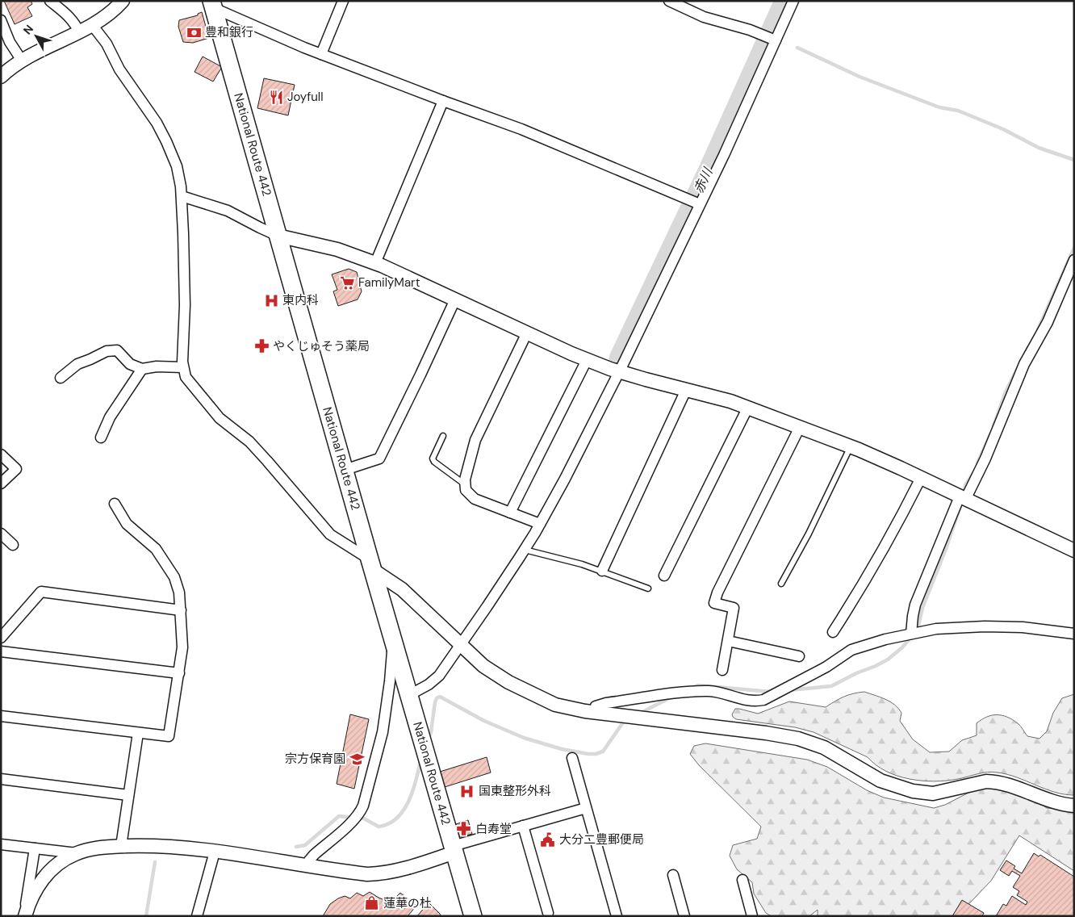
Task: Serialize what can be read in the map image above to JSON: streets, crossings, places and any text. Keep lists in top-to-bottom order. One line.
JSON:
{"streets":{"highway":["National Route 442"]},"water":["赤川"],"places":{"bank":["豊和銀行"],"restaurant":["Joyfull"],"supermarket":["FamilyMart"],"hospital":["東内科","国東整形外科"],"pharmacy":["やくじゅそう薬局","白寿堂"],"school or university":["宗方保育園"],"public building":["大分二豊郵便局"],"shop":["蓮華の杜"]},"north":"top left"}
